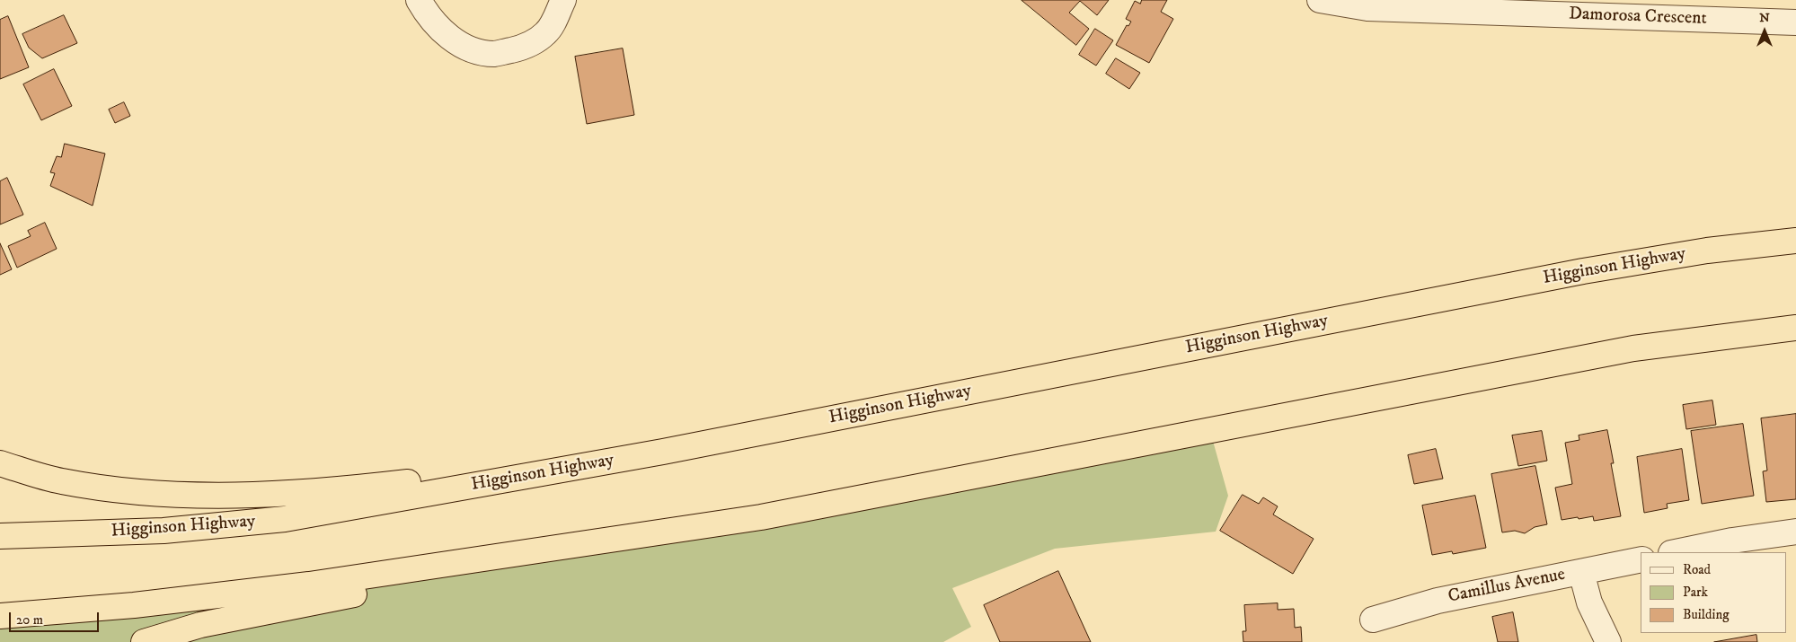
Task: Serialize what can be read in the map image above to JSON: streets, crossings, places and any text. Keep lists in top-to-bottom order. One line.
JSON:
{"streets":{"highway":["Higginson Highway"],"street":["Damorosa Crescent","Camillus Avenue"]},"legend":["Road","Park","Building"],"scale_bar":"20 m","north":"top"}
